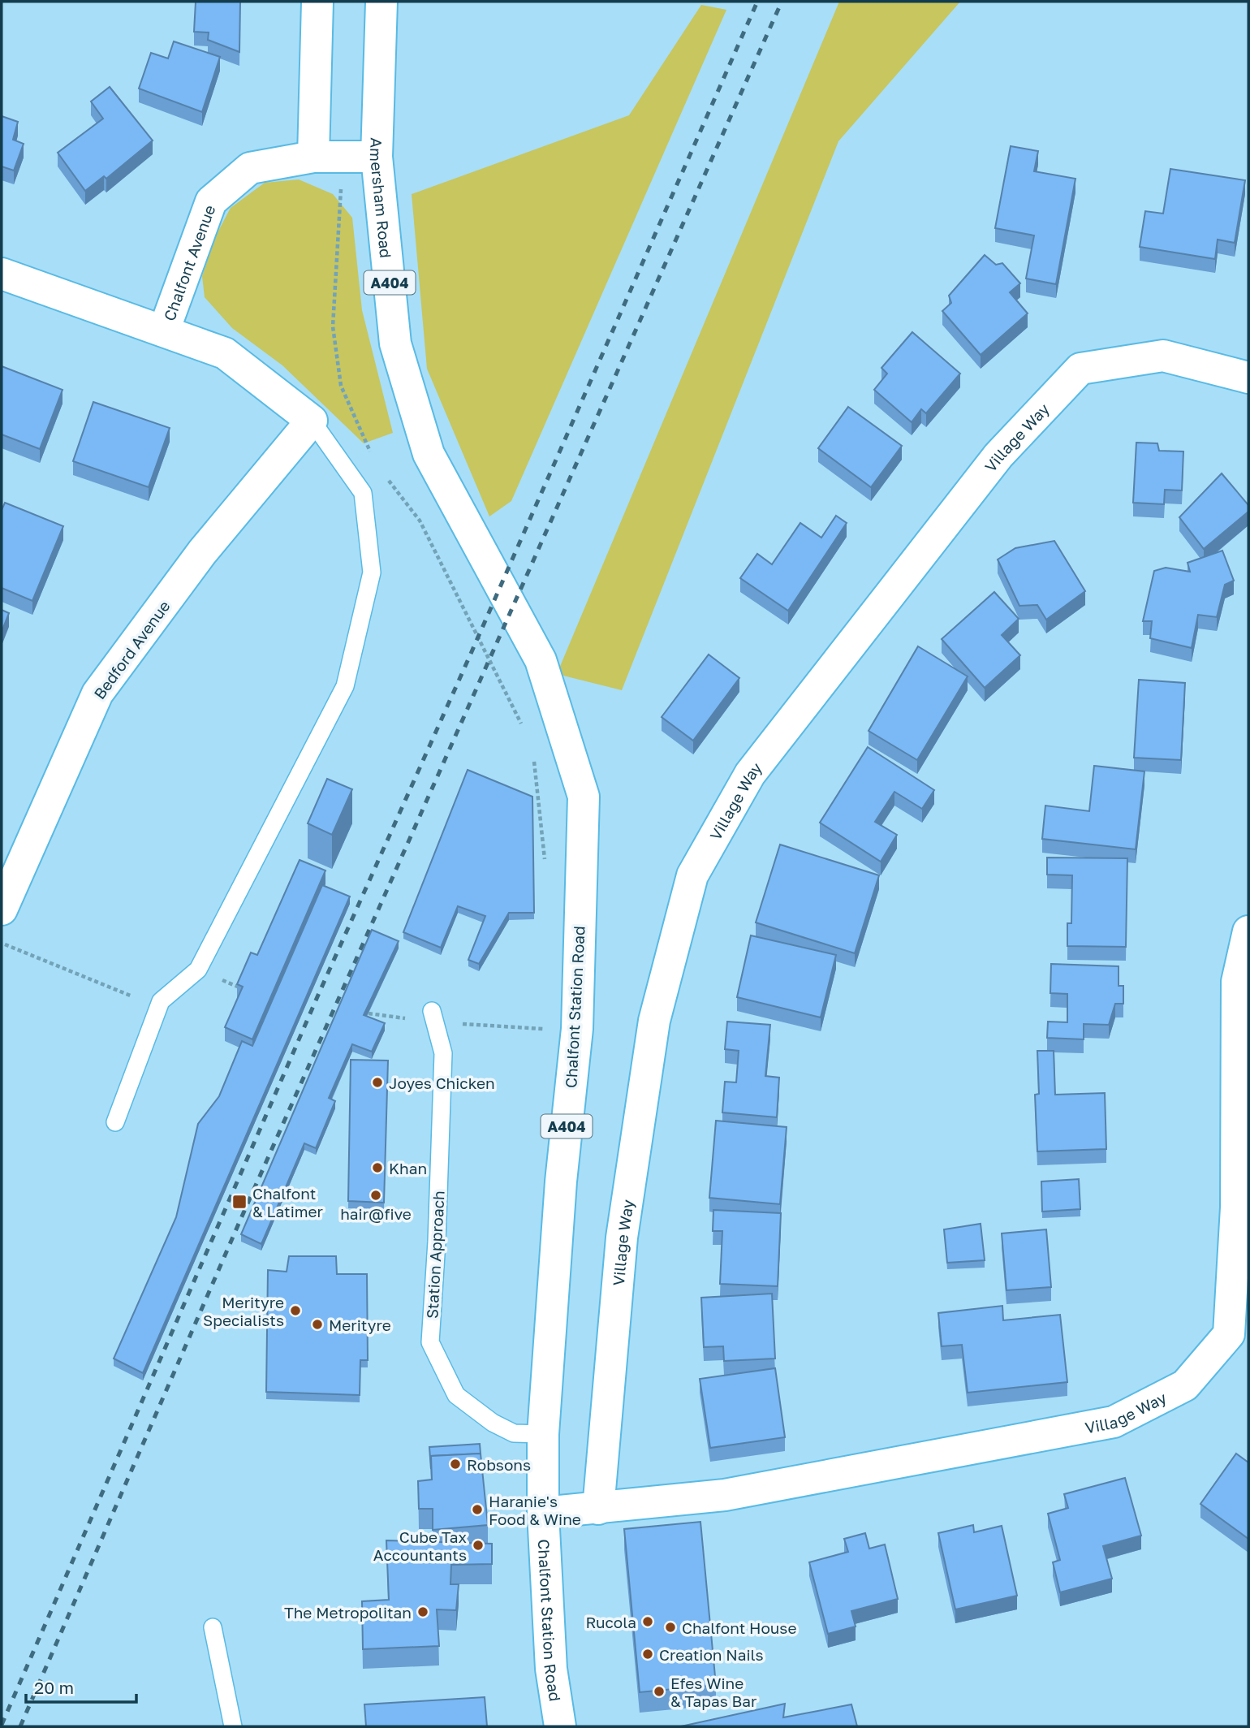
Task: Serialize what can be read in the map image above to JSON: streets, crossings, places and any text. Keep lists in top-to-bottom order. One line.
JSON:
{"streets":{"street":["Amersham Road","Chalfont Avenue","A404","Village Way","Bedford Avenue","Chalfont Station Road"],"lane":["Station Approach"]},"crossings":[["Amersham Road","Chalfont Avenue"],["Amersham Road","Chalfont Station Road"],["Chalfont Avenue","Bedford Avenue"],["Village Way","Chalfont Station Road"],["Chalfont Station Road","Station Approach"]],"places":{"other":["Joyes Chicken","Khan","hair@five","Merityre Specialists","Merityre","Robsons","Haranie's Food & Wine","Cube Tax Accountants","The Metropolitan","Rucola","Chalfont House","Creation Nails","Efes Wine & Tapas Bar"],"transit":["Chalfont & Latimer"]},"scale_bar":"20 m"}
